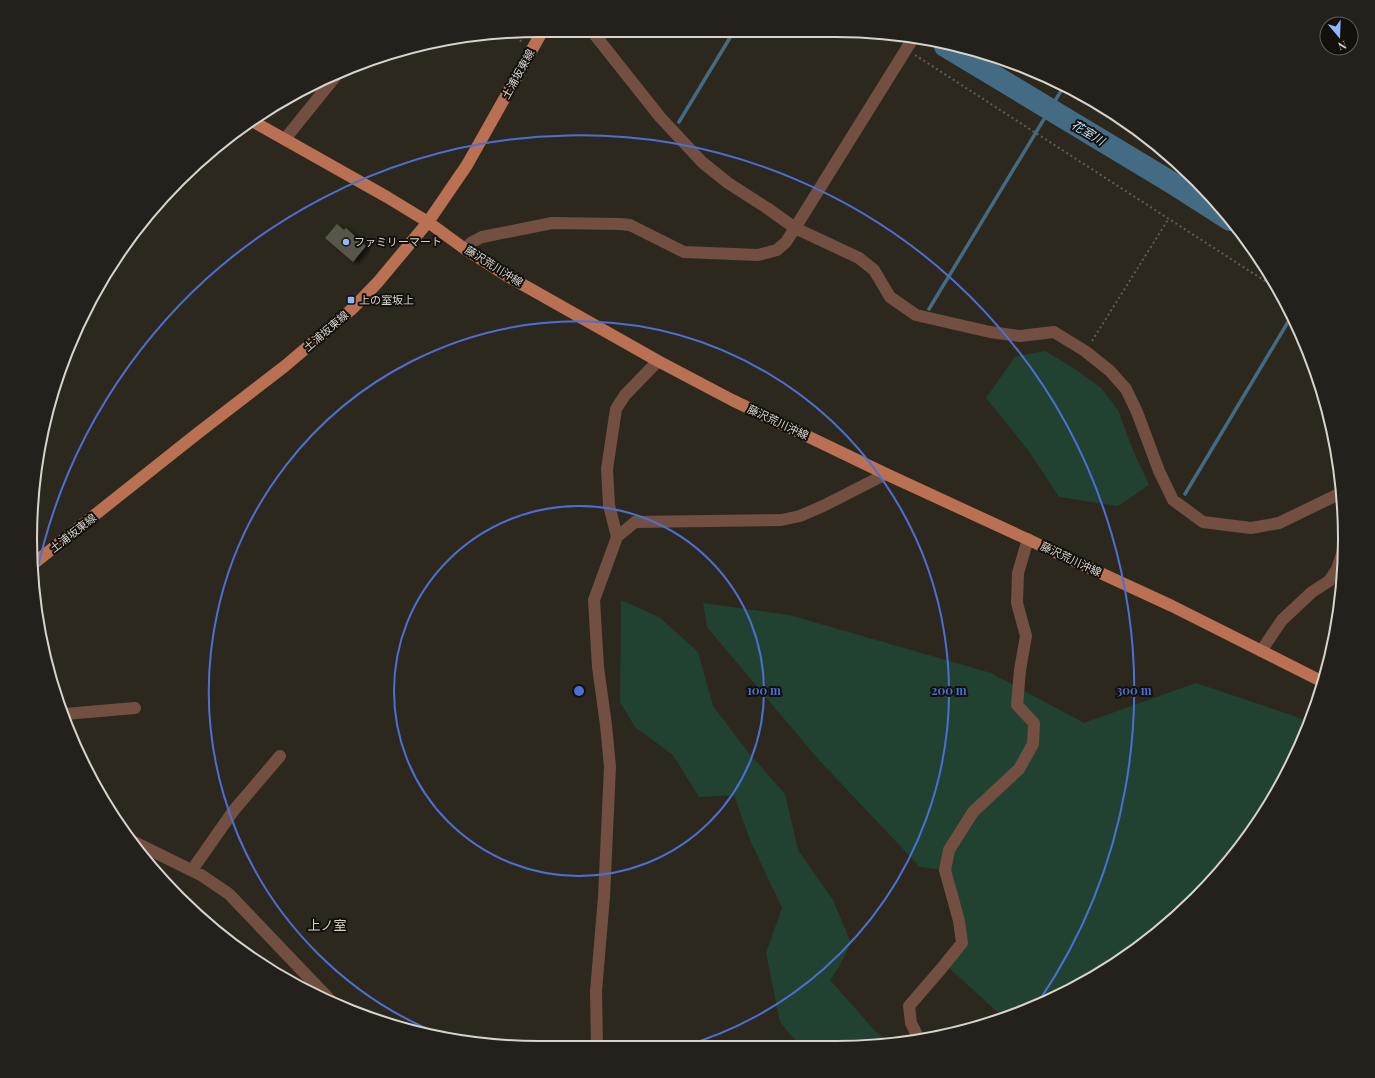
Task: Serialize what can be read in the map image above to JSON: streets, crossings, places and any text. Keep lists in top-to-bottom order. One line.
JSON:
{"streets":{"main road":["土浦坂東線","藤沢荒川沖線"]},"crossings":[["土浦坂東線","藤沢荒川沖線"]],"districts":["上ノ室"],"water":["花室川"],"places":{"other":["ファミリーマート"],"transit":["上の室坂上"]},"north":"bottom","rings":["100 m","200 m","300 m"]}
